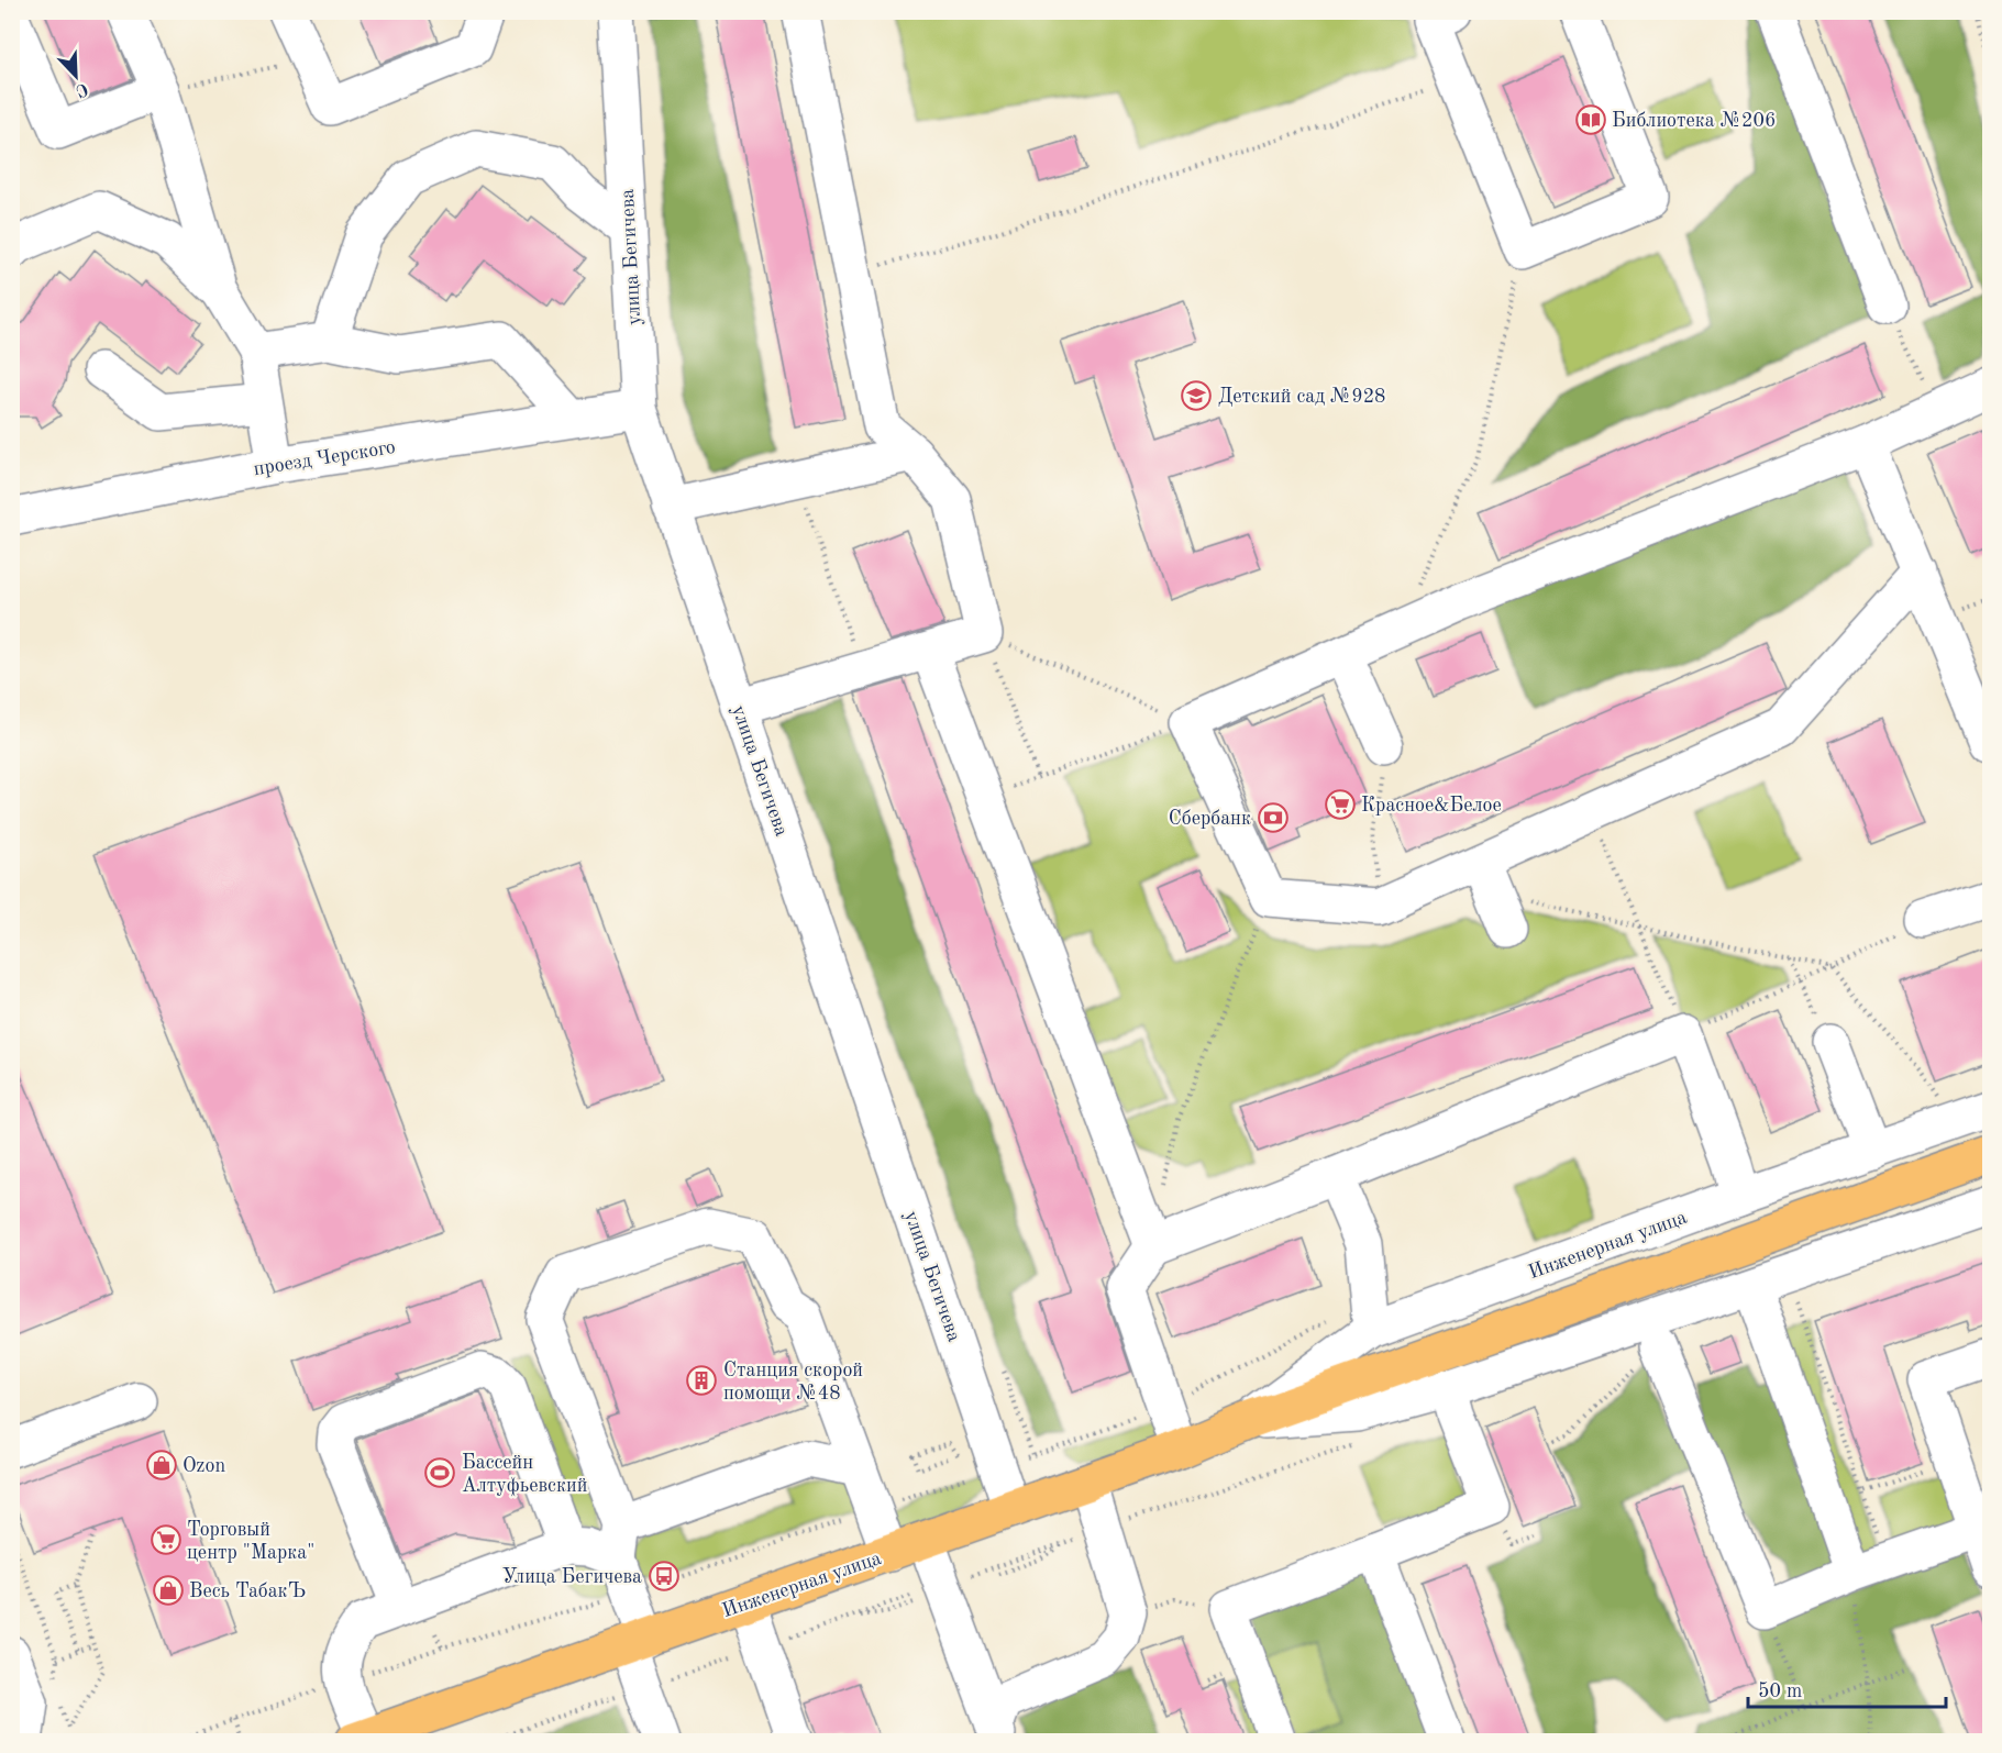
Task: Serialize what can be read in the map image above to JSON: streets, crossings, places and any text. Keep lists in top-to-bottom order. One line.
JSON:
{"streets":{"main road":["Инженерная улица"],"street":["улица Бегичева","проезд Черского"]},"crossings":[["улица Бегичева","проезд Черского"],["улица Бегичева","Инженерная улица"]],"places":{"library":["Библиотека №206"],"school or university":["Детский сад №928"],"supermarket":["Красное&Белое","Торговый центр \"Марка\""],"bank":["Сбербанк"],"building":["Станция скорой помощи №48"],"shop":["Ozon","Весь ТабакЪ"],"sports":["Бассейн Алтуфьевский"],"bus stop":["Улица Бегичева"]},"scale_bar":"50 m","north":"bottom right"}
